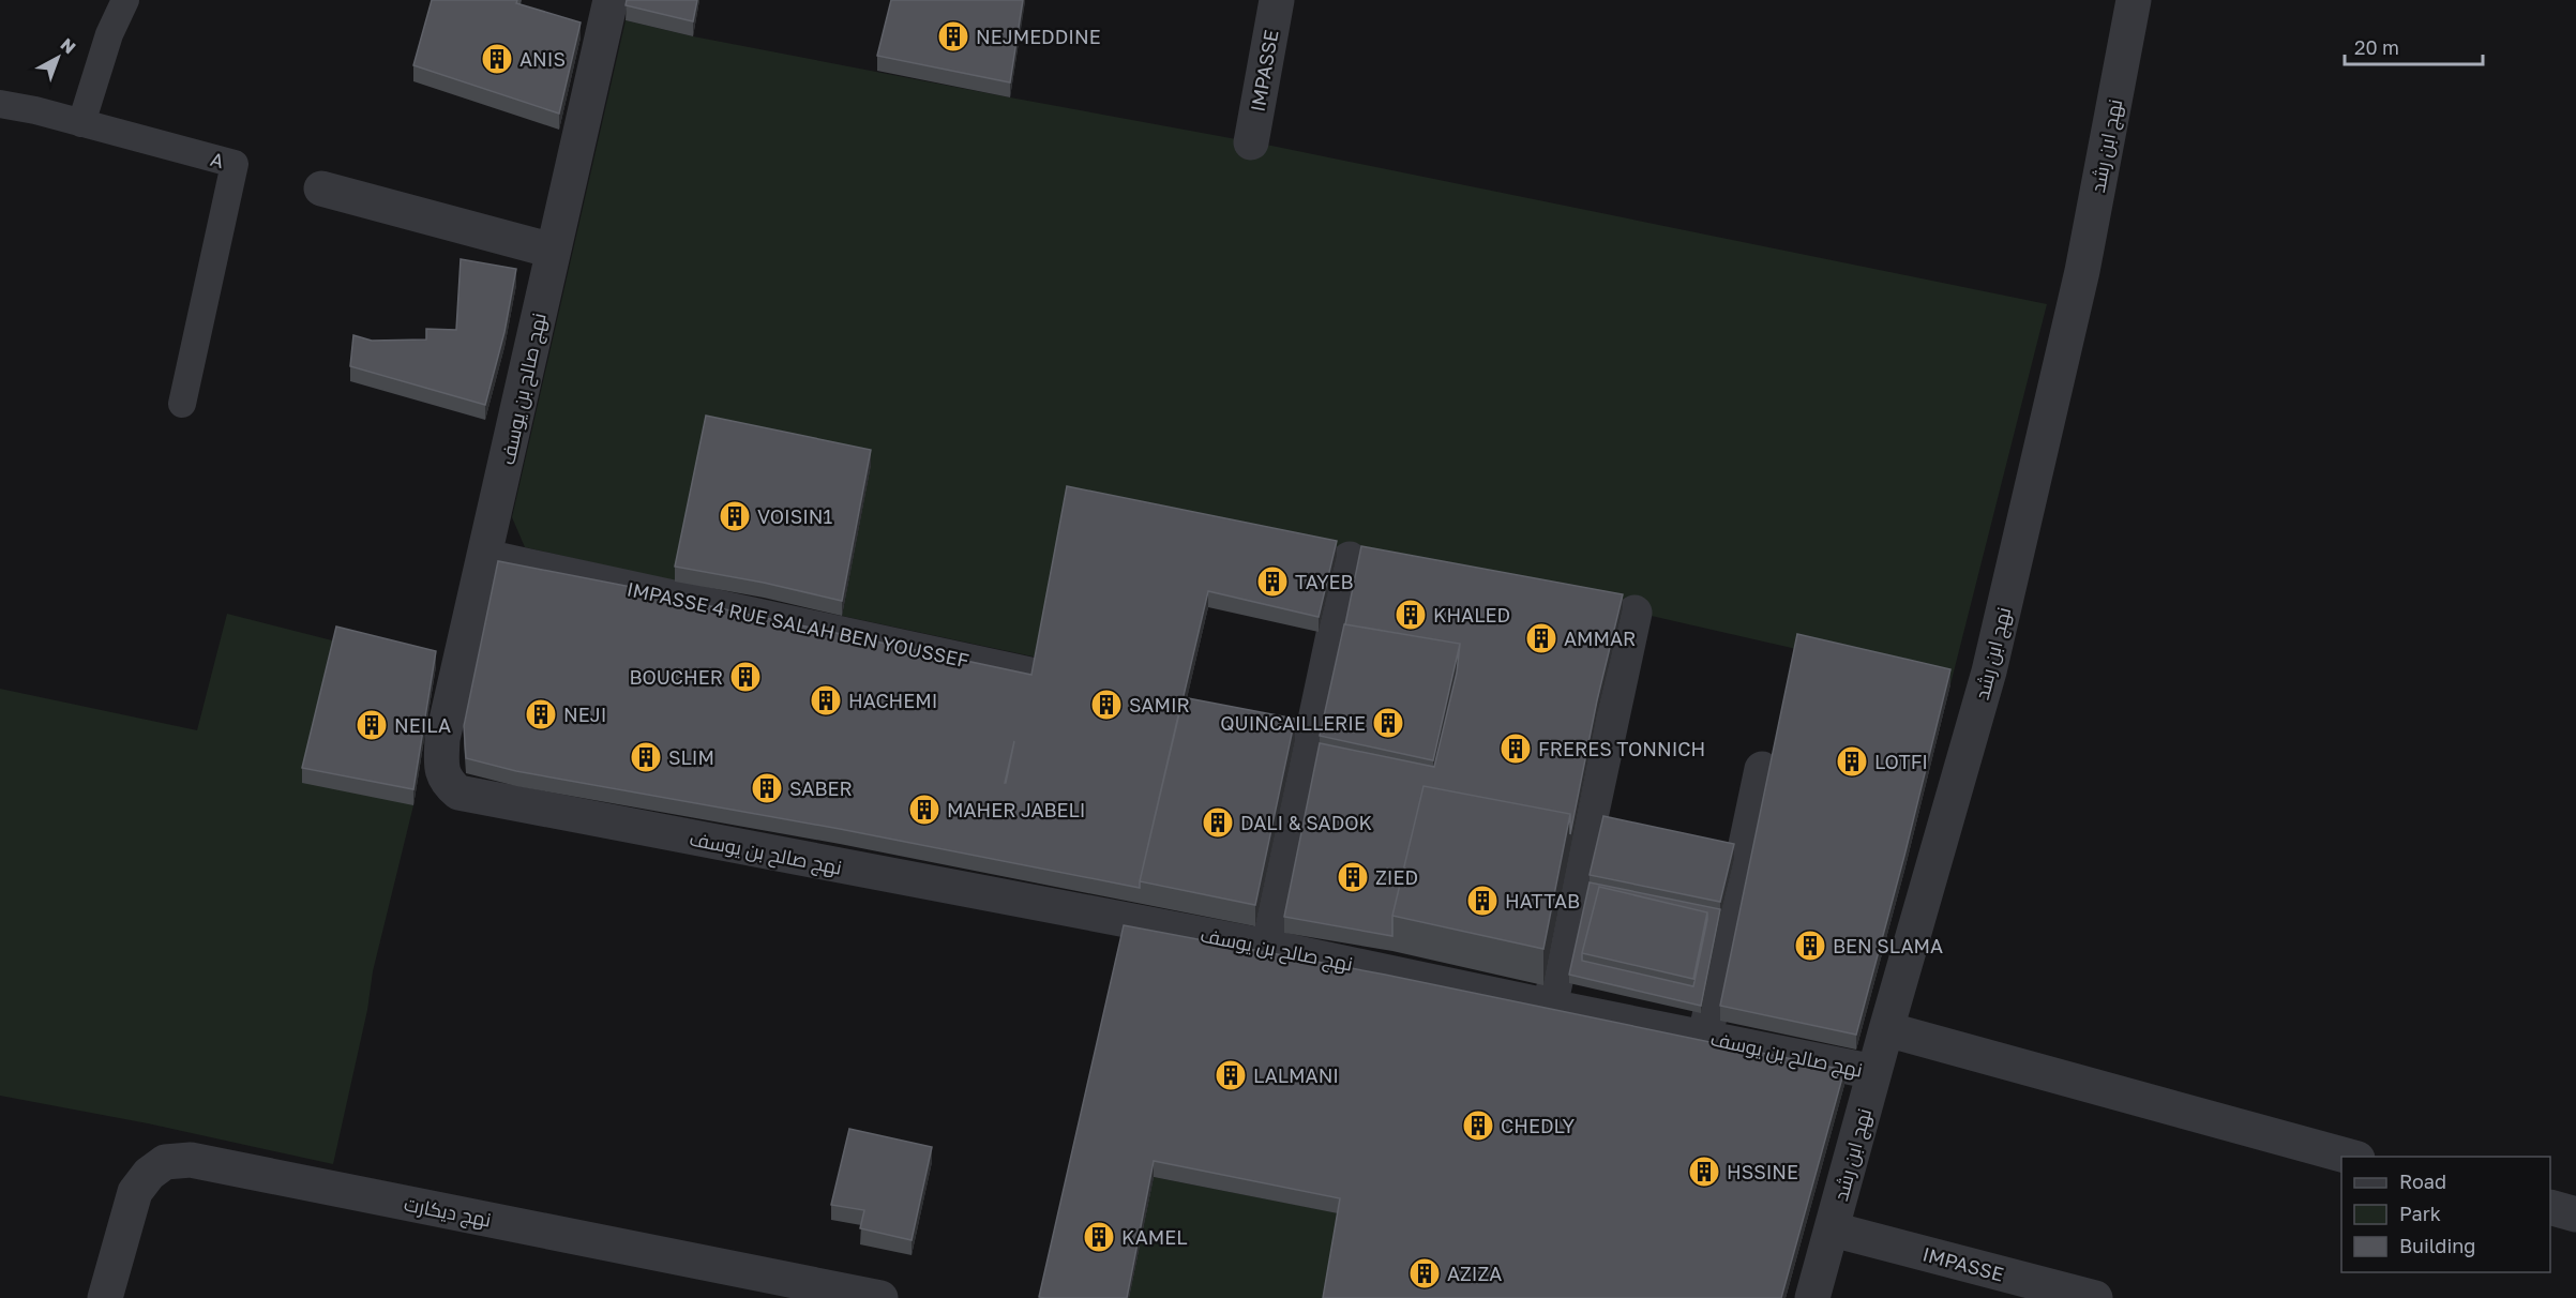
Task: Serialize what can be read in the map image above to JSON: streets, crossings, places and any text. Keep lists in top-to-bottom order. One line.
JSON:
{"streets":{"street":["IMPASSE","نهج ابن رشد","نهج صالح بن يوسف","IMPASSE 4 RUE SALAH BEN YOUSSEF","نهج ديكارت"],"lane":["A"]},"crossings":[["IMPASSE","نهج ابن رشد"],["نهج ابن رشد","نهج صالح بن يوسف"],["نهج صالح بن يوسف","IMPASSE 4 RUE SALAH BEN YOUSSEF"]],"places":{"building":["NEJMEDDINE","ANIS","VOISIN1","TAYEB","KHALED","AMMAR","BOUCHER","HACHEMI","SAMIR","NEJI","QUINCAILLERIE","NEILA","FRERES TONNICH","SLIM","LOTFI","SABER","MAHER JABELI","DALI & SADOK","ZIED","HATTAB","BEN SLAMA","LALMANI","CHEDLY","HSSINE","KAMEL","AZIZA"]},"legend":["Road","Park","Building"],"scale_bar":"20 m","north":"top right"}
